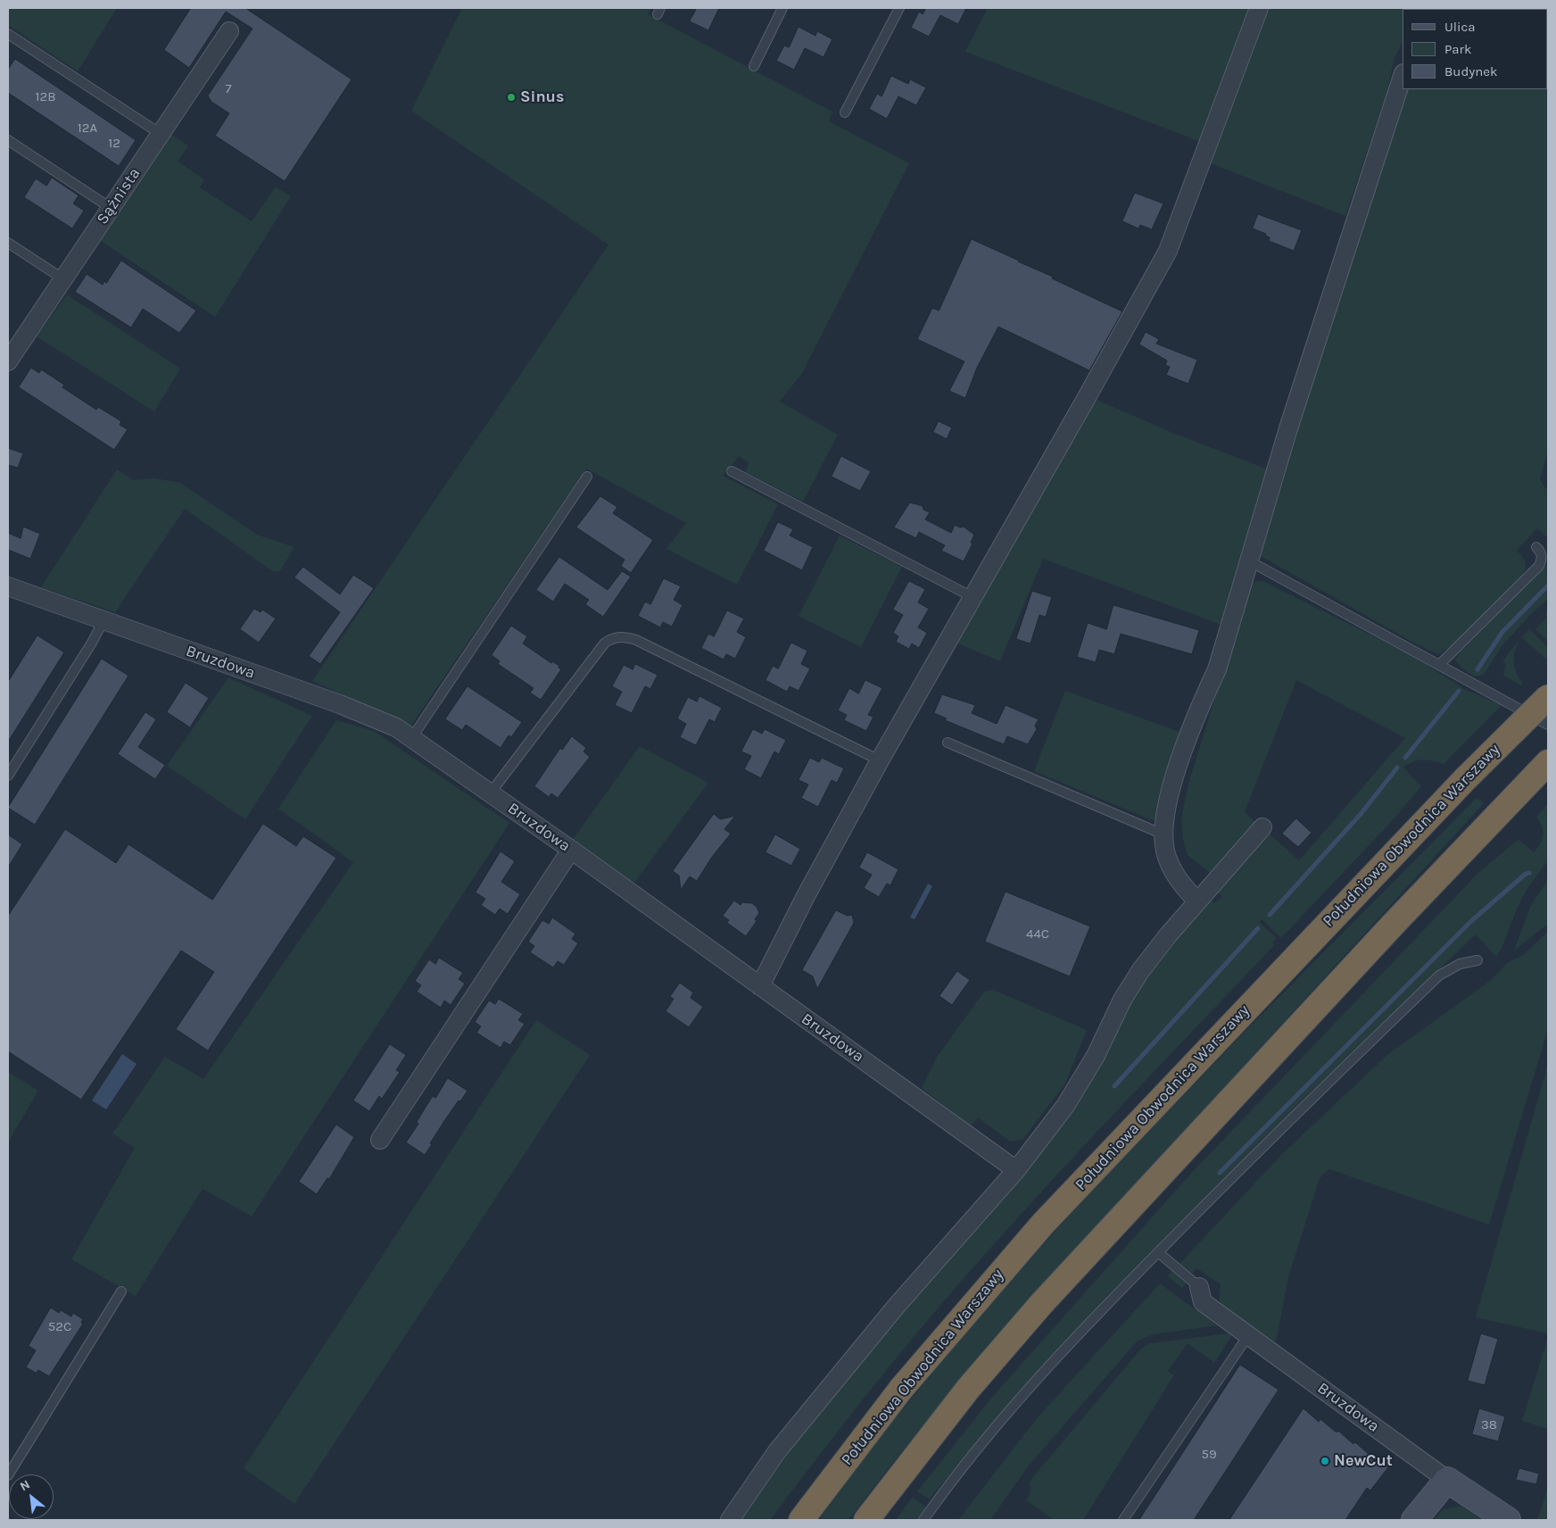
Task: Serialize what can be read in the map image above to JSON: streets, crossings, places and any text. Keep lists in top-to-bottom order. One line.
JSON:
{"streets":{"highway":["Południowa Obwodnica Warszawy"],"street":["Sążnista","Bruzdowa"]},"places":["Sinus","NewCut"],"house_numbers":["7","12B","12A","12","44C","52C","38","59"],"legend":["Ulica","Park","Budynek"],"north":"top left"}
